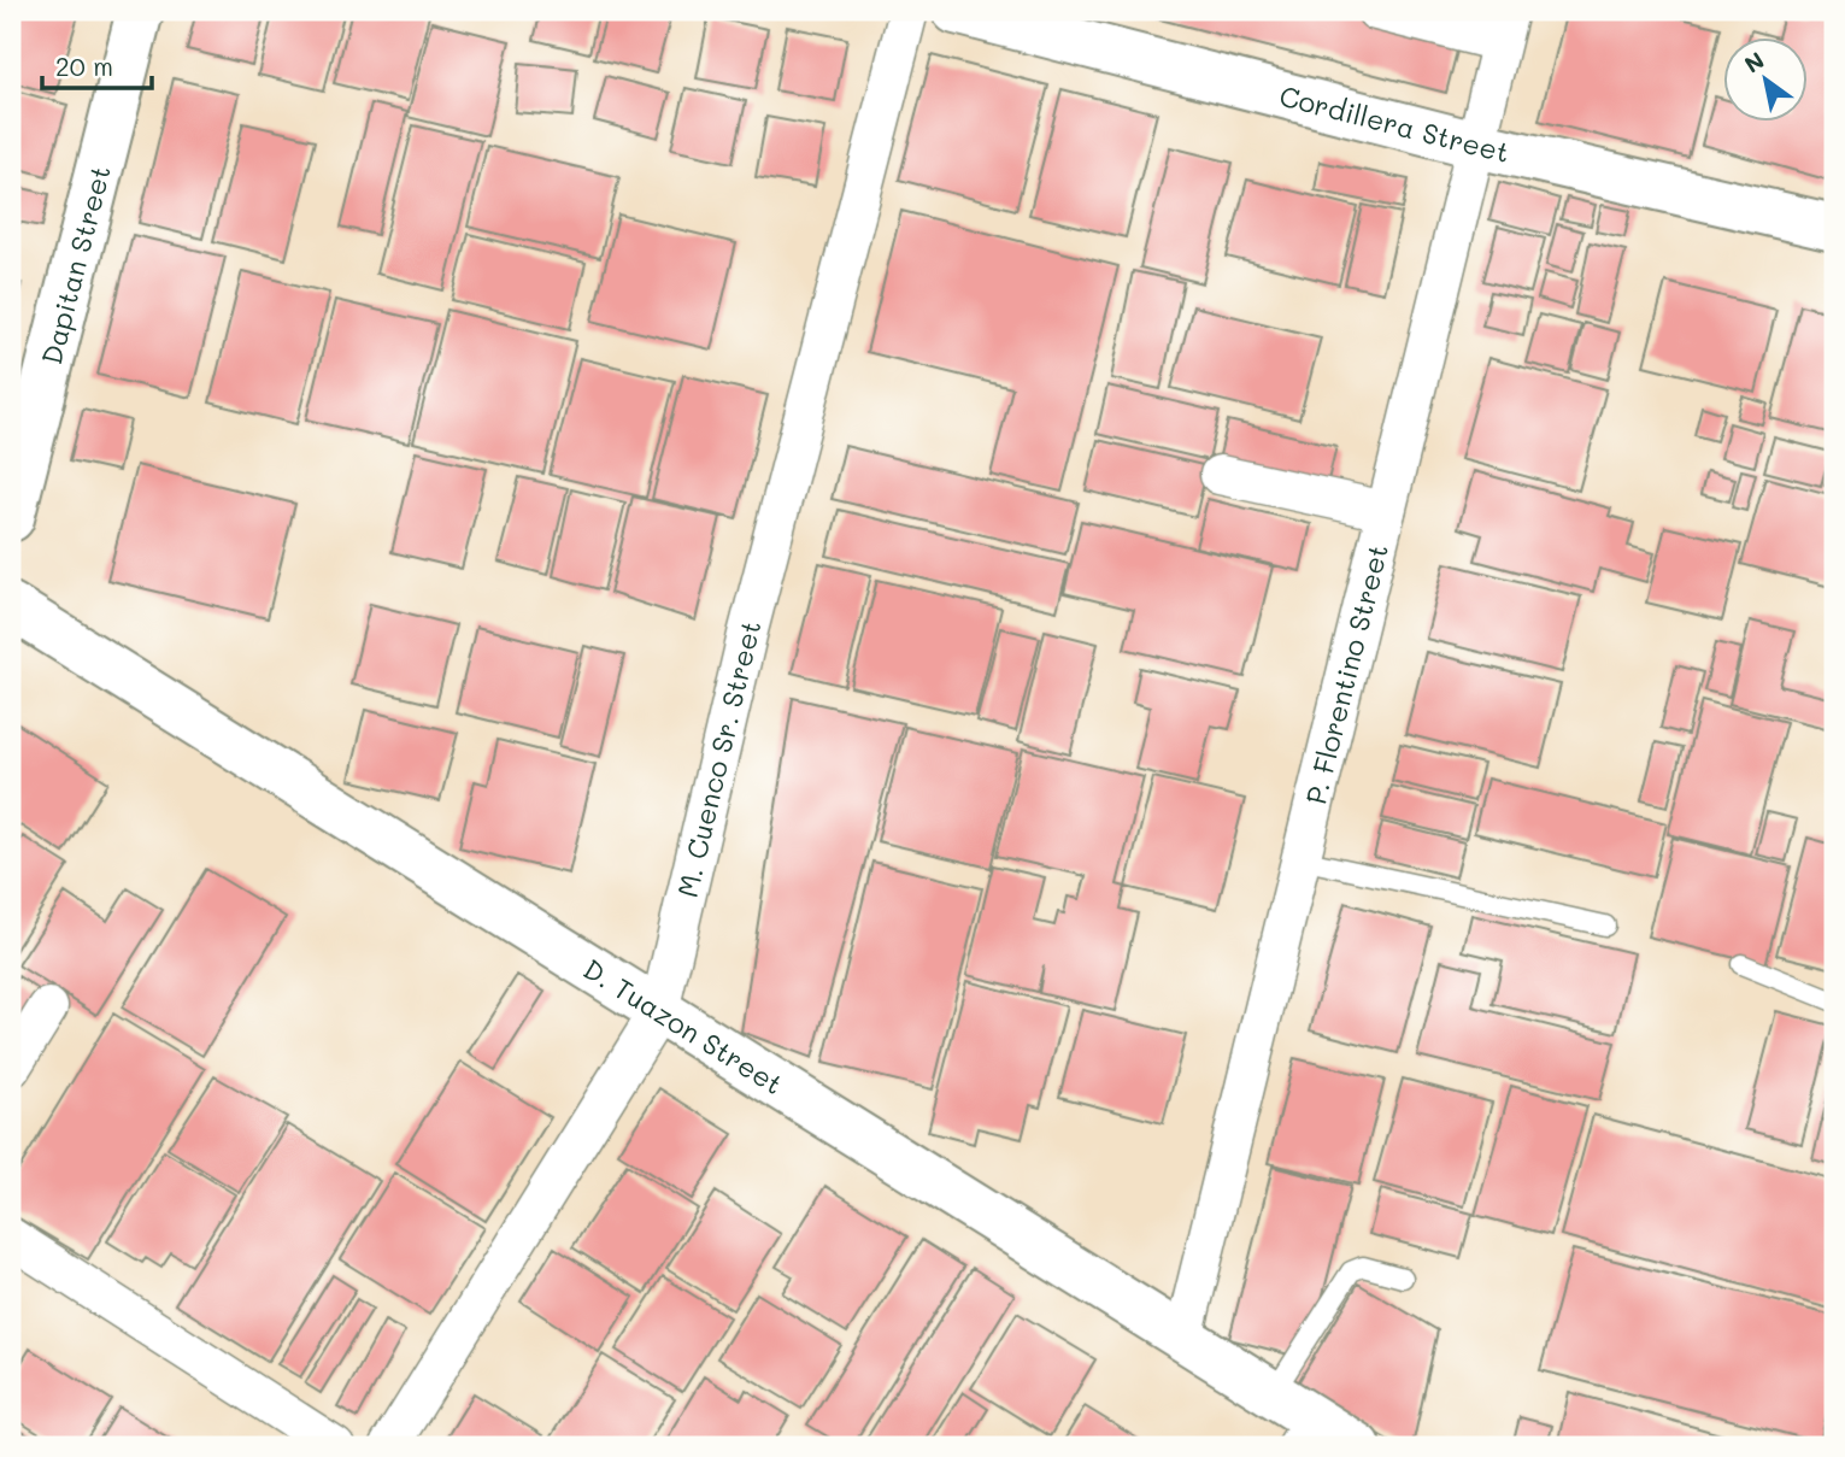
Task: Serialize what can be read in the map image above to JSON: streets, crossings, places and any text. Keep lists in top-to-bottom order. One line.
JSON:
{"streets":{"street":["Cordillera Street","Dapitan Street","P. Florentino Street","M. Cuenco Sr. Street","D. Tuazon Street"]},"crossings":[["Cordillera Street","P. Florentino Street"],["P. Florentino Street","D. Tuazon Street"],["M. Cuenco Sr. Street","D. Tuazon Street"]],"scale_bar":"20 m","north":"top left"}
